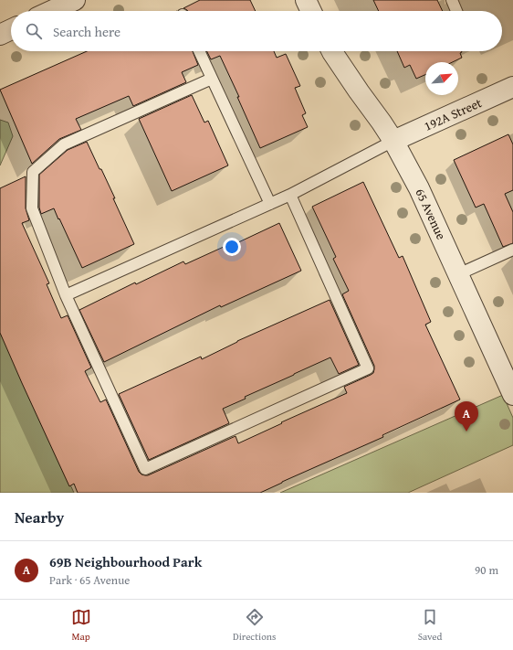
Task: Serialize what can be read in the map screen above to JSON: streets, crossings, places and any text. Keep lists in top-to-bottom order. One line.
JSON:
{"streets":{"street":["192A Street","65 Avenue"]},"crossings":[["192A Street","65 Avenue"]],"north":"top right","page":{"search":"Search here","pins":"A","heading":"Nearby","list":[{"mark":"A","name":"69B Neighbourhood Park","note":"Park · 65 Avenue","value":"90 m"}],"nav":["Map","Directions","Saved"]}}
